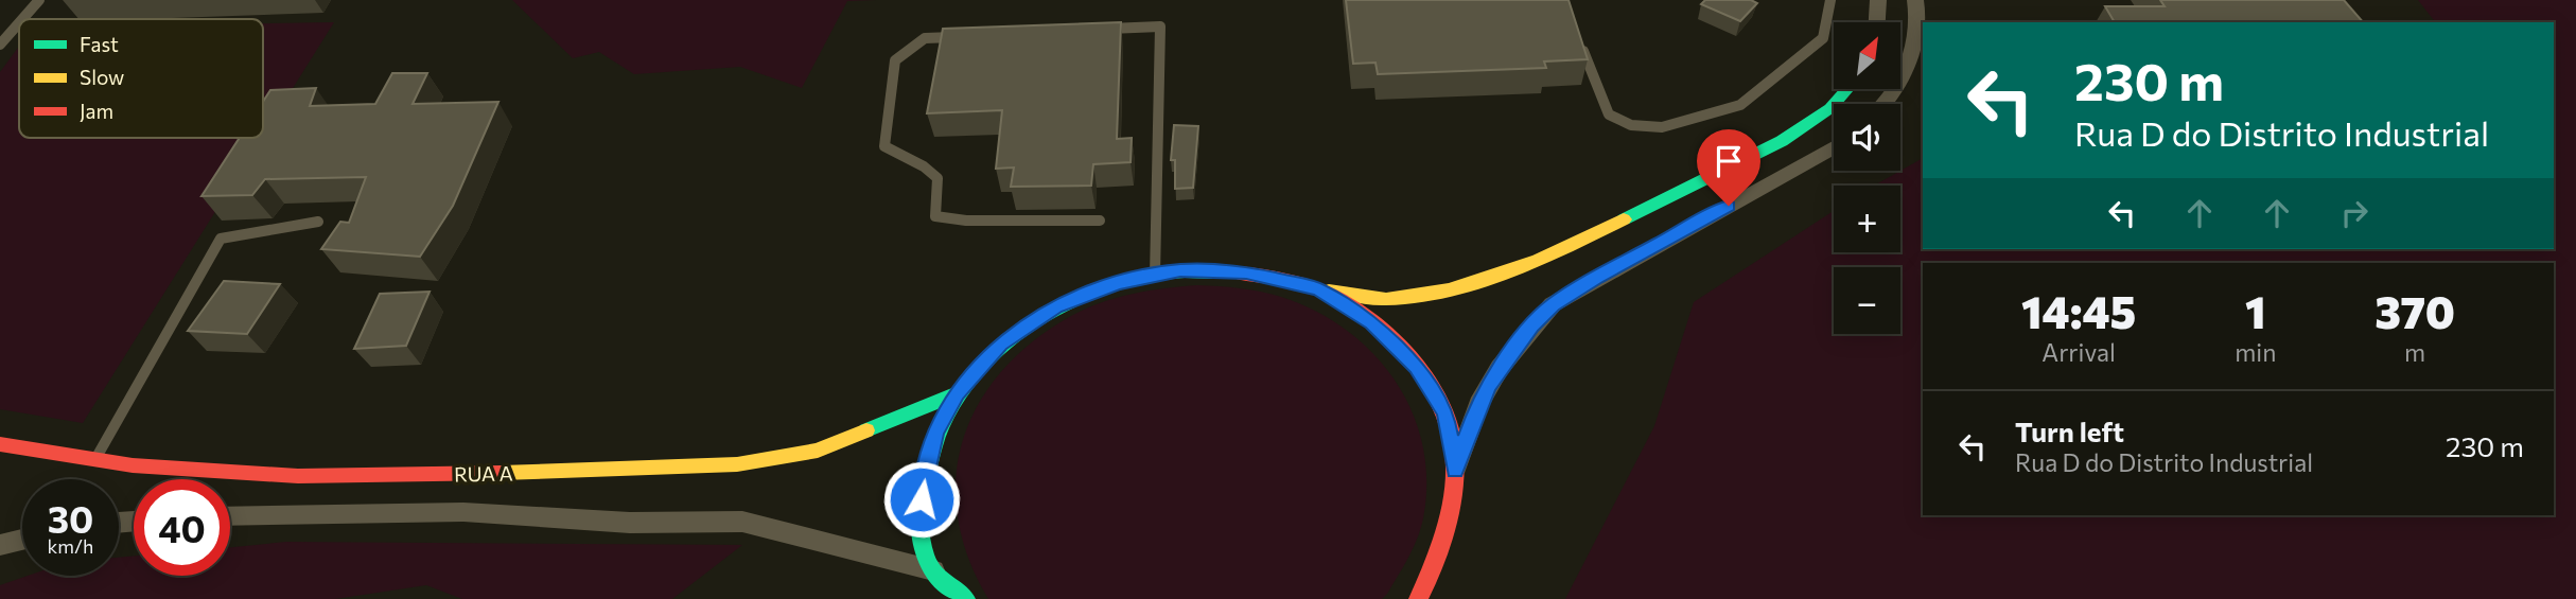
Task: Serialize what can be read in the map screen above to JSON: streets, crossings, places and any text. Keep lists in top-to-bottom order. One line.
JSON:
{"streets":{"street":["RUA A"]},"legend":["Fast","Slow","Jam"],"north":"top right","page":{"map_buttons":["+","−"],"turn":["230 m","Rua D do Distrito Industrial"],"eta":["14:45","Arrival","1","min","370","m"],"list":[{"name":"Turn left","note":"Rua D do Distrito Industrial","value":"230 m"}],"speed":"30 km/h","limit":"40"}}
